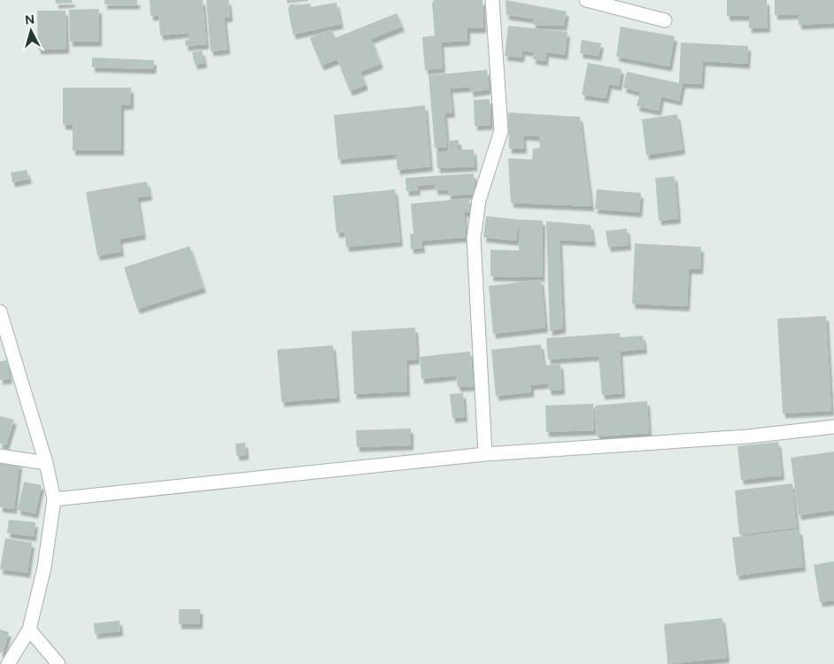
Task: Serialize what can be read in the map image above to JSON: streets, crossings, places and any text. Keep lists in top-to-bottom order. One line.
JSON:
{"north":"top"}
